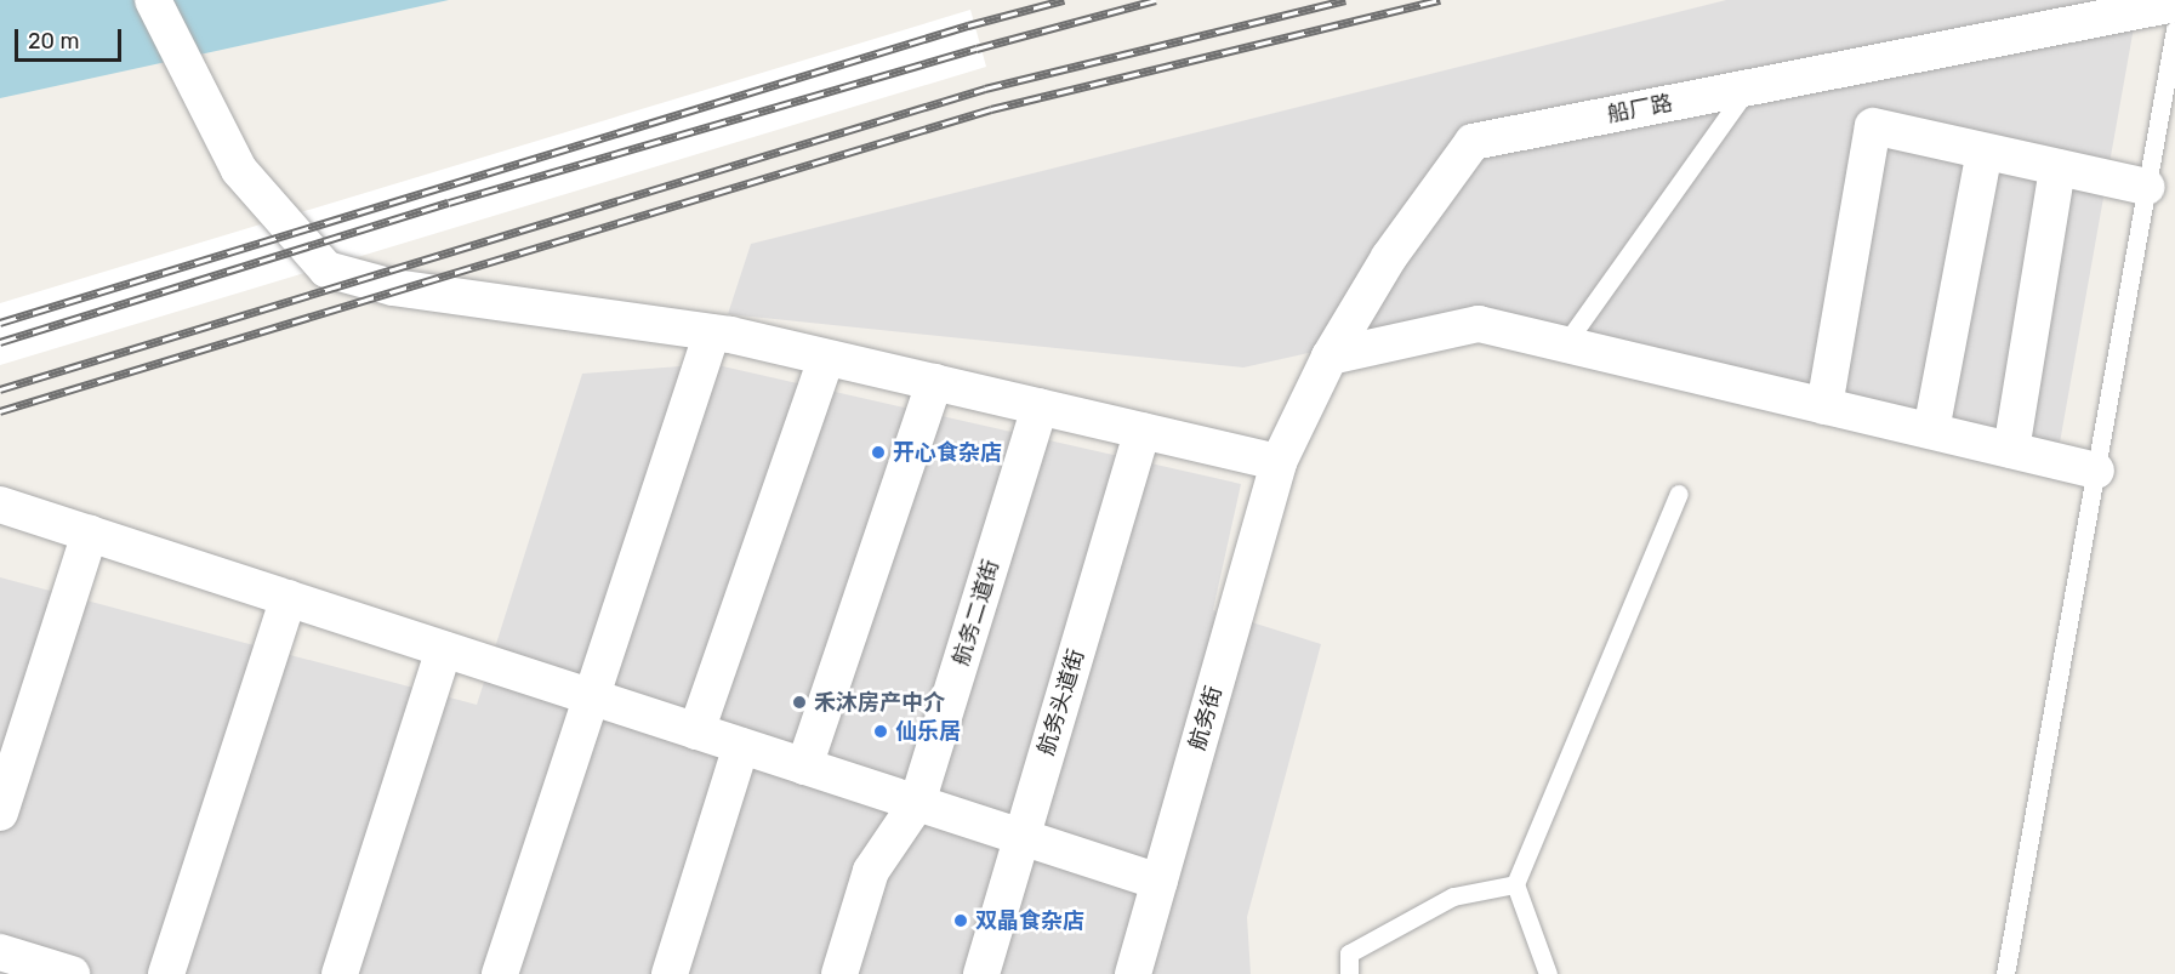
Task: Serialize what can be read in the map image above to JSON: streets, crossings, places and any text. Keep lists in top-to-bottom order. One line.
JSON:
{"streets":{"street":["船厂路","航务二道街","航务头道街","航务街"]},"crossings":[["船厂路","航务街"]],"places":["开心食杂店","禾沐房产中介","仙乐居","双晶食杂店"],"scale_bar":"20 m"}
